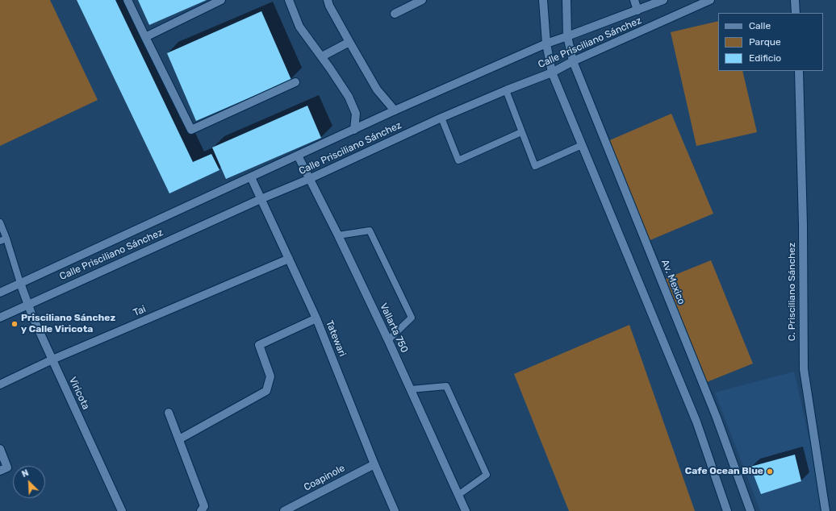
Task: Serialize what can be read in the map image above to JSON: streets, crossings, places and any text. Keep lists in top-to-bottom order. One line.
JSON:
{"streets":{"street":["Calle Prisciliano Sánchez","Av. Mexico","C. Prisciliano Sánchez","Tai","Vallarta 750","Tatewari","Viricota","Coapinole"]},"crossings":[["Calle Prisciliano Sánchez","Av. Mexico"],["Calle Prisciliano Sánchez","Vallarta 750"],["Calle Prisciliano Sánchez","Tatewari"],["Calle Prisciliano Sánchez","Viricota"],["Tai","Tatewari"],["Tai","Viricota"],["Tatewari","Coapinole"]],"places":["Prisciliano Sánchez y Calle Viricota","Cafe Ocean Blue"],"legend":["Calle","Parque","Edificio"],"north":"top left"}
